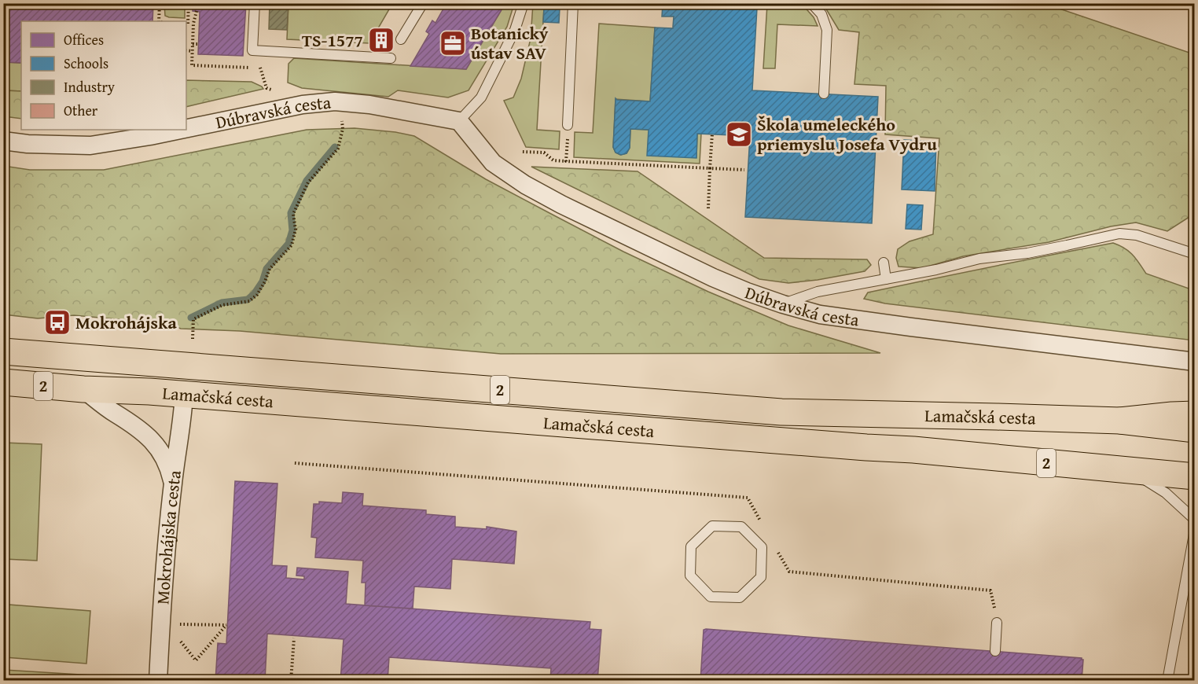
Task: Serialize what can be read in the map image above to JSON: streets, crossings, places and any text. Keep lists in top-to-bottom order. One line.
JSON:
{"streets":{"main road":["2","Lamačská cesta"],"street":["Dúbravská cesta","Mokrohájska cesta"]},"crossings":[["Lamačská cesta","Mokrohájska cesta"]],"places":{"building":["TS-1577"],"office":["Botanický ústav SAV"],"school or university":["Škola umeleckého priemyslu Josefa Vydru"],"bus stop":["Mokrohájska"]},"legend":["Offices","Schools","Industry","Other"]}
